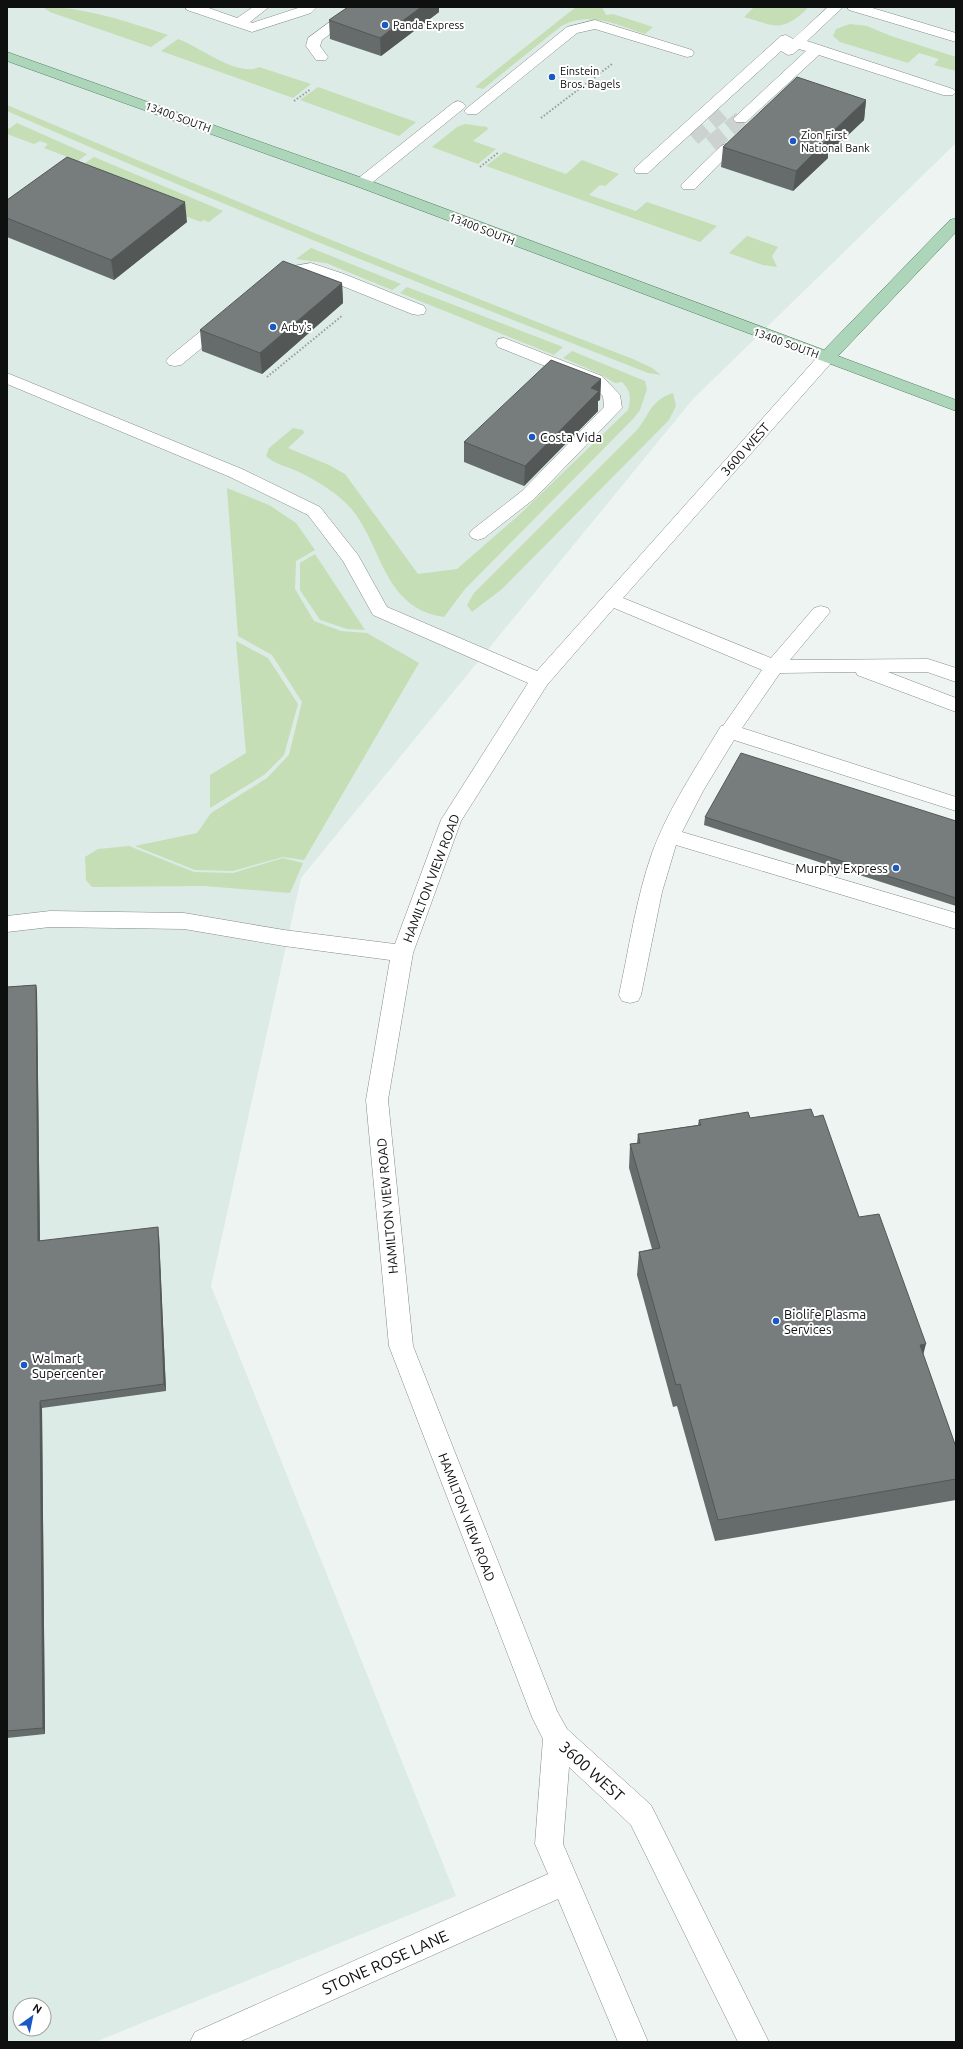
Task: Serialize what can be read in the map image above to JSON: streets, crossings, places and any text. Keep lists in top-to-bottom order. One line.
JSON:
{"streets":{"main road":["13400 SOUTH","3600 WEST"],"street":["HAMILTON VIEW ROAD","STONE ROSE LANE"]},"crossings":[["13400 SOUTH","3600 WEST"],["3600 WEST","HAMILTON VIEW ROAD"],["3600 WEST","STONE ROSE LANE"]],"places":["Panda Express","Einstein Bros. Bagels","Zion First National Bank","Arby's","Costa Vida","Murphy Express","Biolife Plasma Services","Walmart Supercenter"],"north":"top right"}
